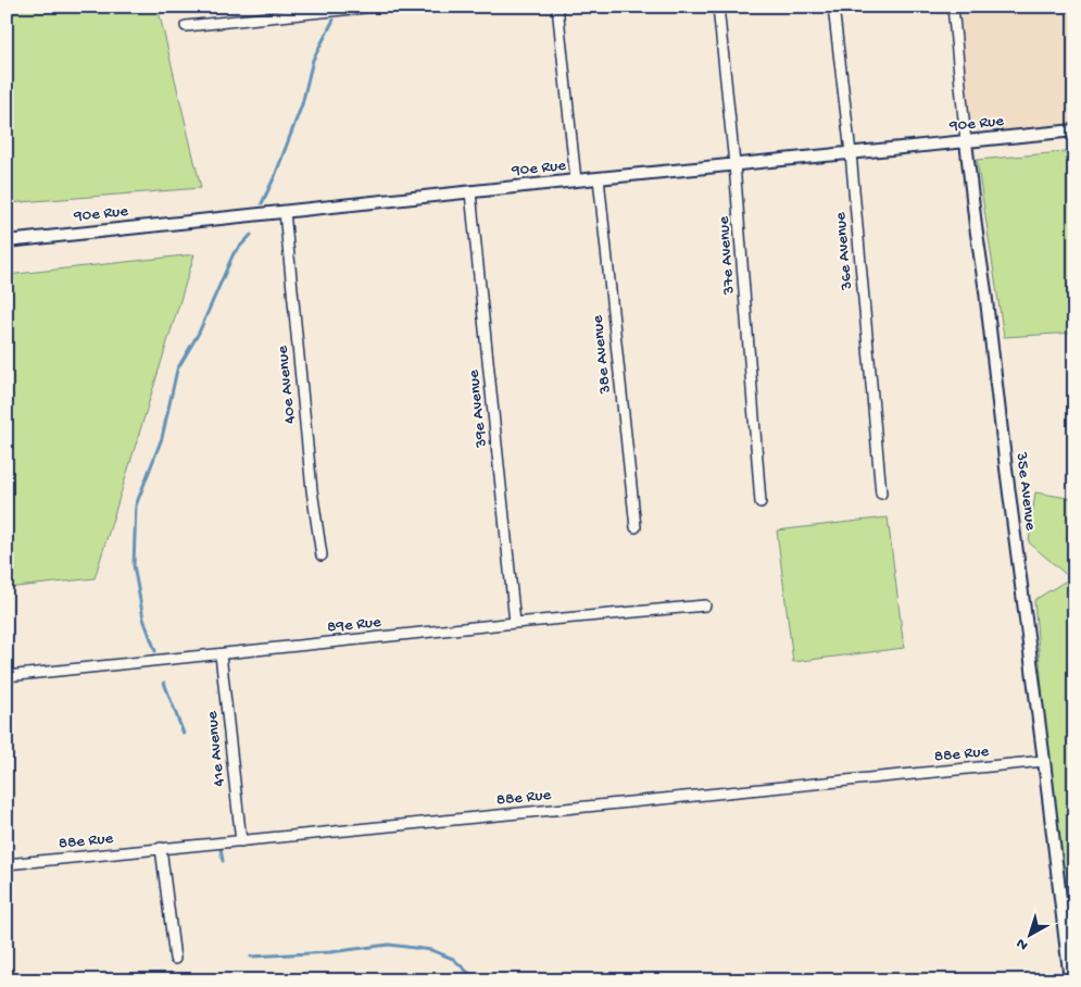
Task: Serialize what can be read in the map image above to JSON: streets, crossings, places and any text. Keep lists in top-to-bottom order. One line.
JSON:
{"streets":{"street":["90e Rue","36e Avenue","37e Avenue","38e Avenue","40e Avenue","39e Avenue","35e Avenue","89e Rue","41e Avenue","88e Rue"]},"crossings":[["90e Rue","36e Avenue"],["90e Rue","37e Avenue"],["90e Rue","38e Avenue"],["90e Rue","40e Avenue"],["90e Rue","39e Avenue"],["90e Rue","35e Avenue"],["39e Avenue","89e Rue"],["35e Avenue","88e Rue"],["89e Rue","41e Avenue"],["41e Avenue","88e Rue"]],"north":"bottom left"}
